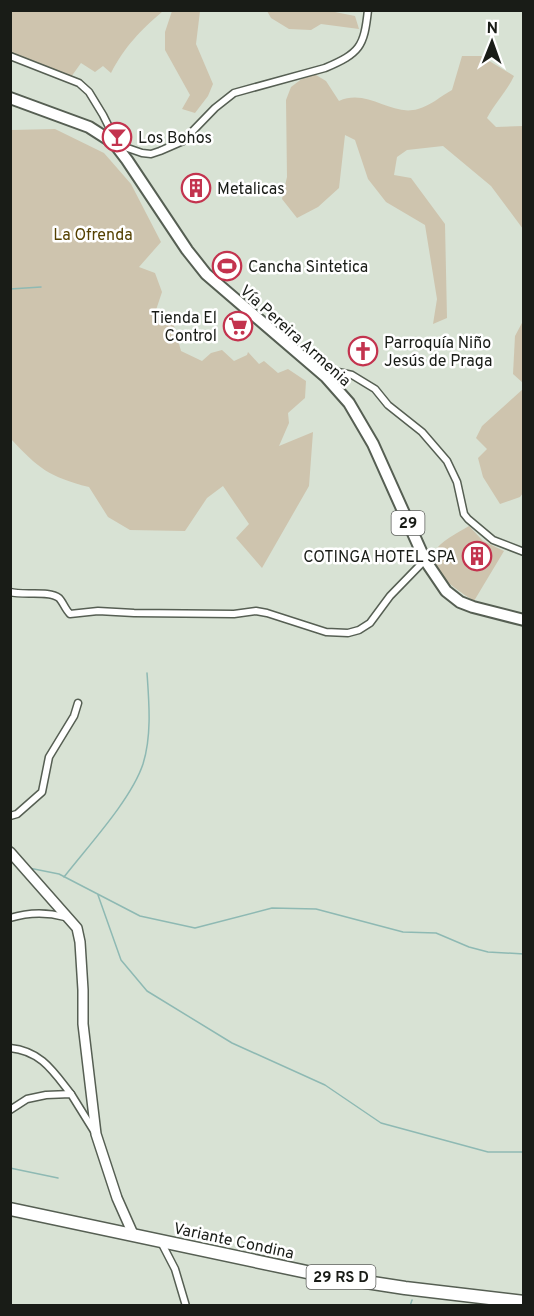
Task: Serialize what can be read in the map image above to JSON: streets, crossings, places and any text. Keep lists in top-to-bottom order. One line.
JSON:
{"streets":{"highway":["Variante Condina","29 RS D"],"main road":["Vía Pereira Armenia","29"]},"parks":["La Ofrenda"],"places":{"bar":["Los Bohos"],"building":["Metalicas","COTINGA HOTEL SPA"],"sports":["Cancha Sintetica"],"supermarket":["Tienda El Control"],"church":["Parroquía Niño Jesús de Praga"]},"north":"top"}
